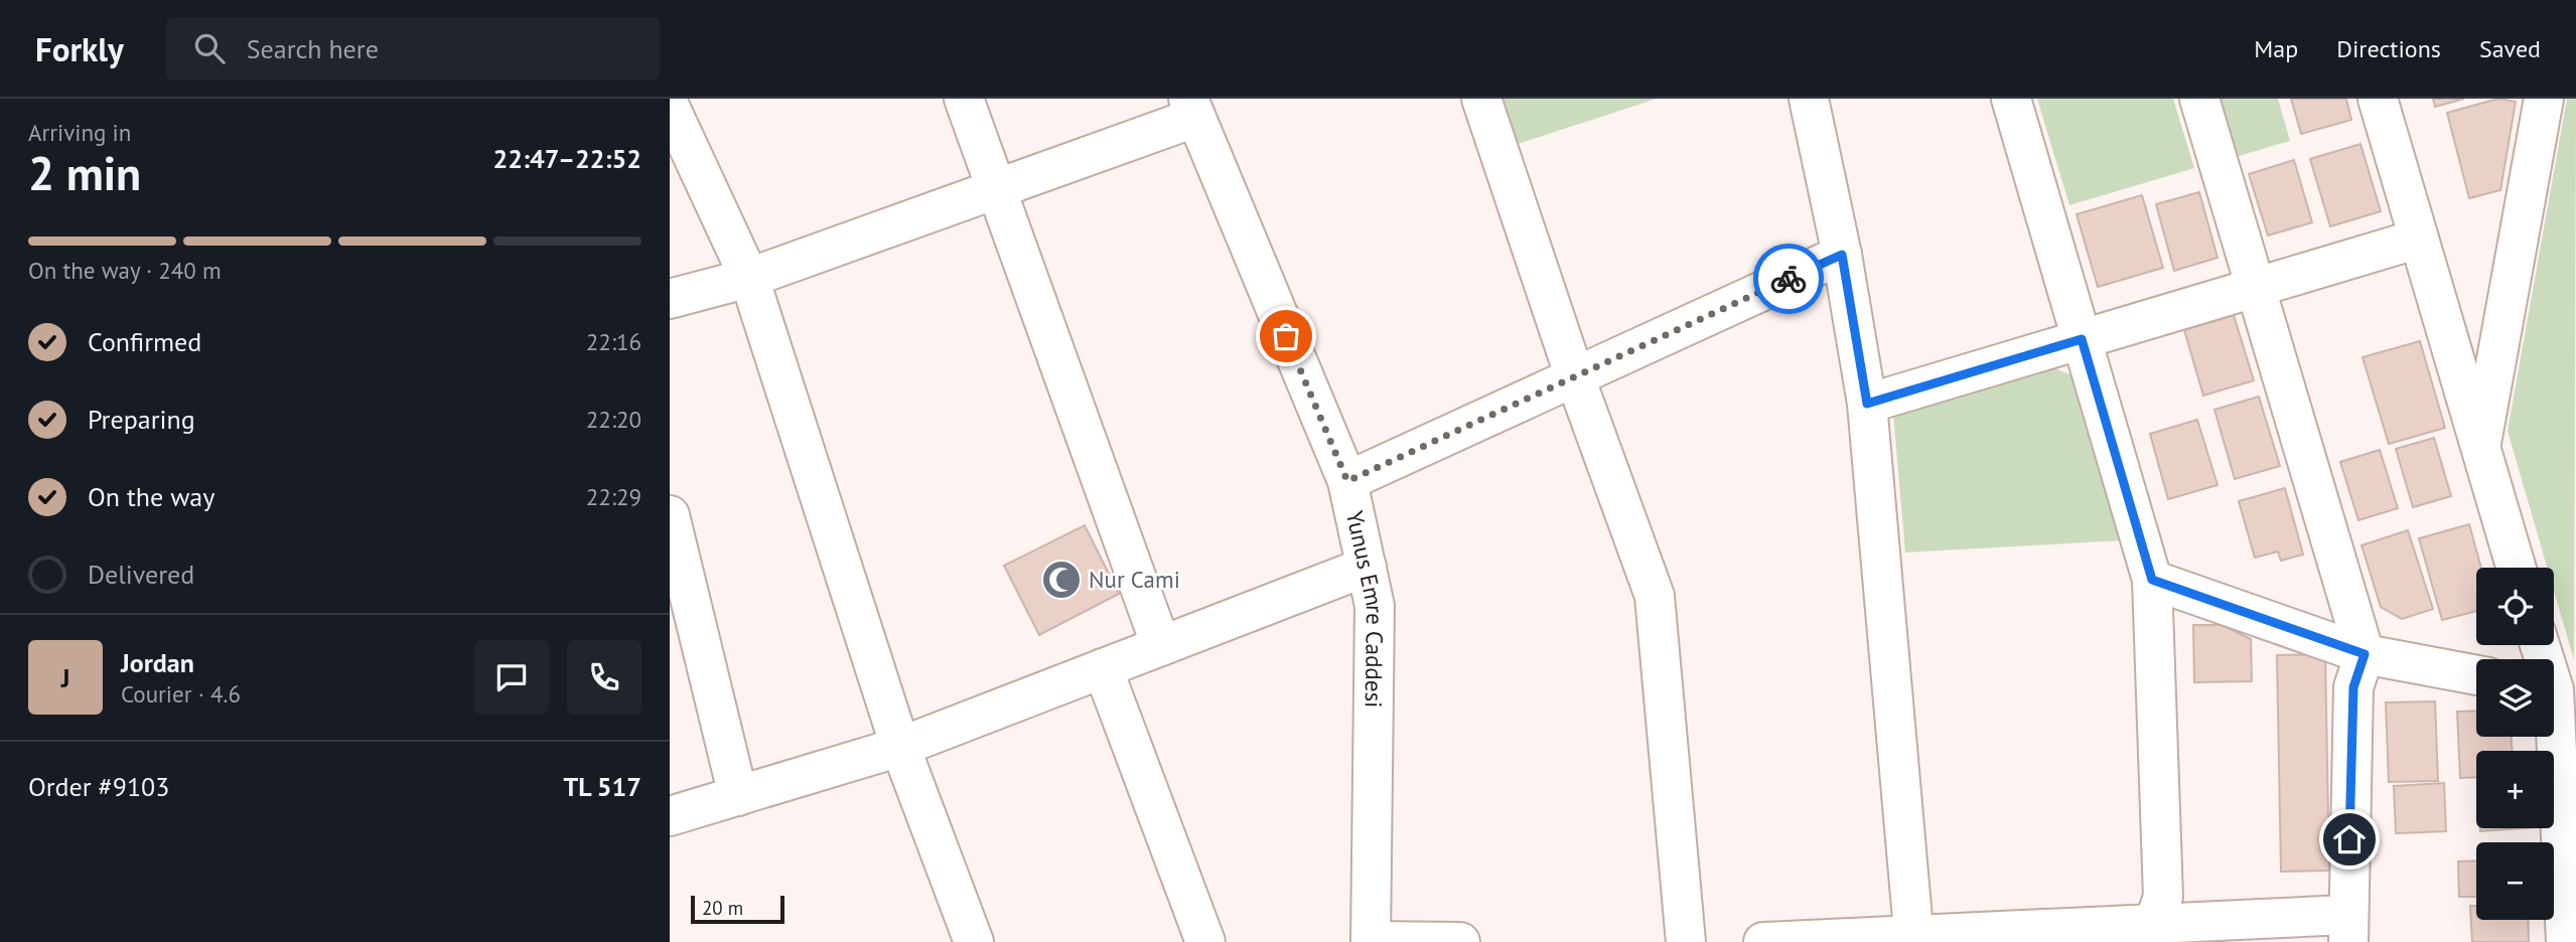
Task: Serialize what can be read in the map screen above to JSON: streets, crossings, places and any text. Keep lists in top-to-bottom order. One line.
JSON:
{"streets":{"street":["Yunus Emre Caddesi"]},"places":{"mosque":["Nur Cami"]},"scale_bar":"20 m","page":{"header":"Forkly","search":"Search here","nav":["Map","Directions","Saved"],"heading":["2 min","Arriving in","22:47–22:52"],"panel":["Jordan","Courier · 4.6","Order #9103","TL 517"],"bar":"On the way · 240 m","list":[["Confirmed","22:16"],["Preparing","22:20"],["On the way","22:29"],"Delivered"],"map_buttons":["+","−"],"round":"J","scale":"20 m"}}
